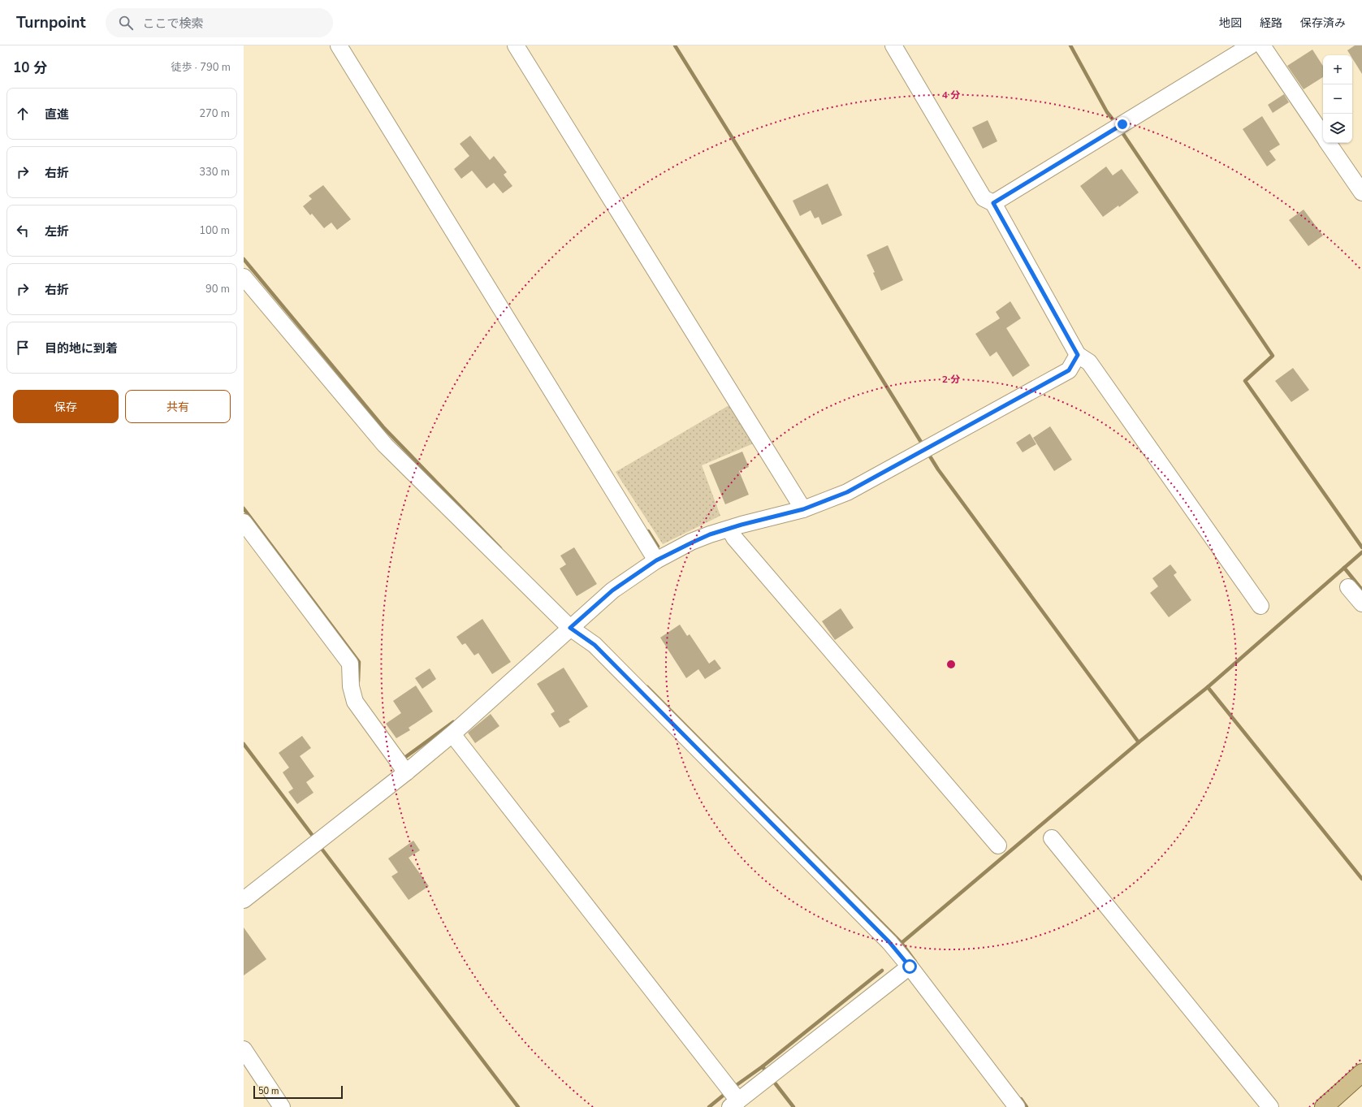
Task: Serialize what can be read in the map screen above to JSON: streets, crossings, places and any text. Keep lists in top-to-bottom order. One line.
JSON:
{"scale_bar":"50 m","page":{"header":"Turnpoint","search":"ここで検索","nav":["地図","経路","保存済み"],"heading":["10 分","徒歩 · 790 m"],"map_buttons":["+","−"],"list":[["直進","270 m"],["右折","330 m"],["左折","100 m"],["右折","90 m"],"目的地に到着"],"buttons":["保存","共有"],"scale":"50 m"},"rings":["4 分","2 分"]}
